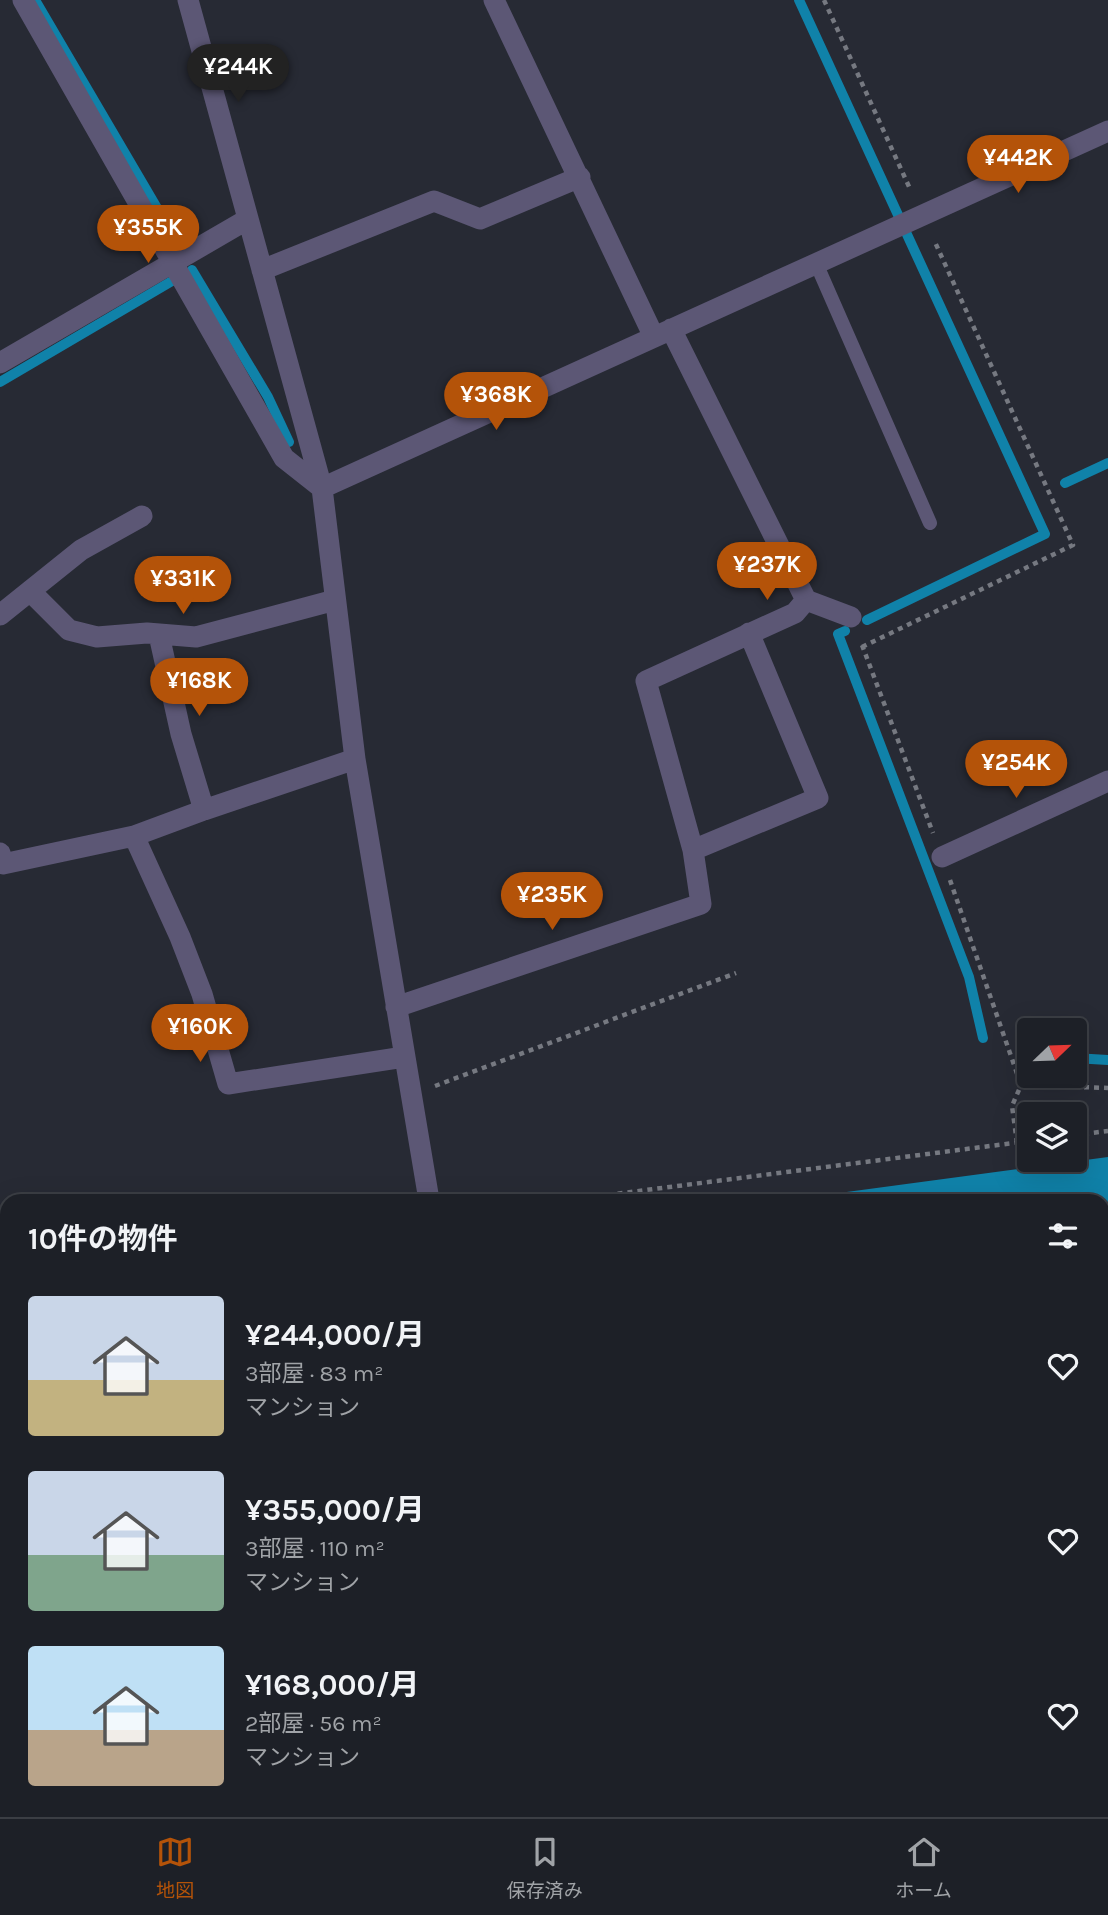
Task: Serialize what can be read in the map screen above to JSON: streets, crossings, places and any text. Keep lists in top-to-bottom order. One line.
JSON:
{"north":"top right","page":{"price":["¥244K","¥442K","¥355K","¥368K","¥237K","¥331K","¥168K","¥254K","¥235K","¥160K"],"heading":"10件の物件","list":[{"name":"¥244,000/月","note":"3部屋 · 83 m² · マンション"},{"name":"¥355,000/月","note":"3部屋 · 110 m² · マンション"},{"name":"¥168,000/月","note":"2部屋 · 56 m² · マンション"}],"tabs":["地図","保存済み","ホーム"]}}
